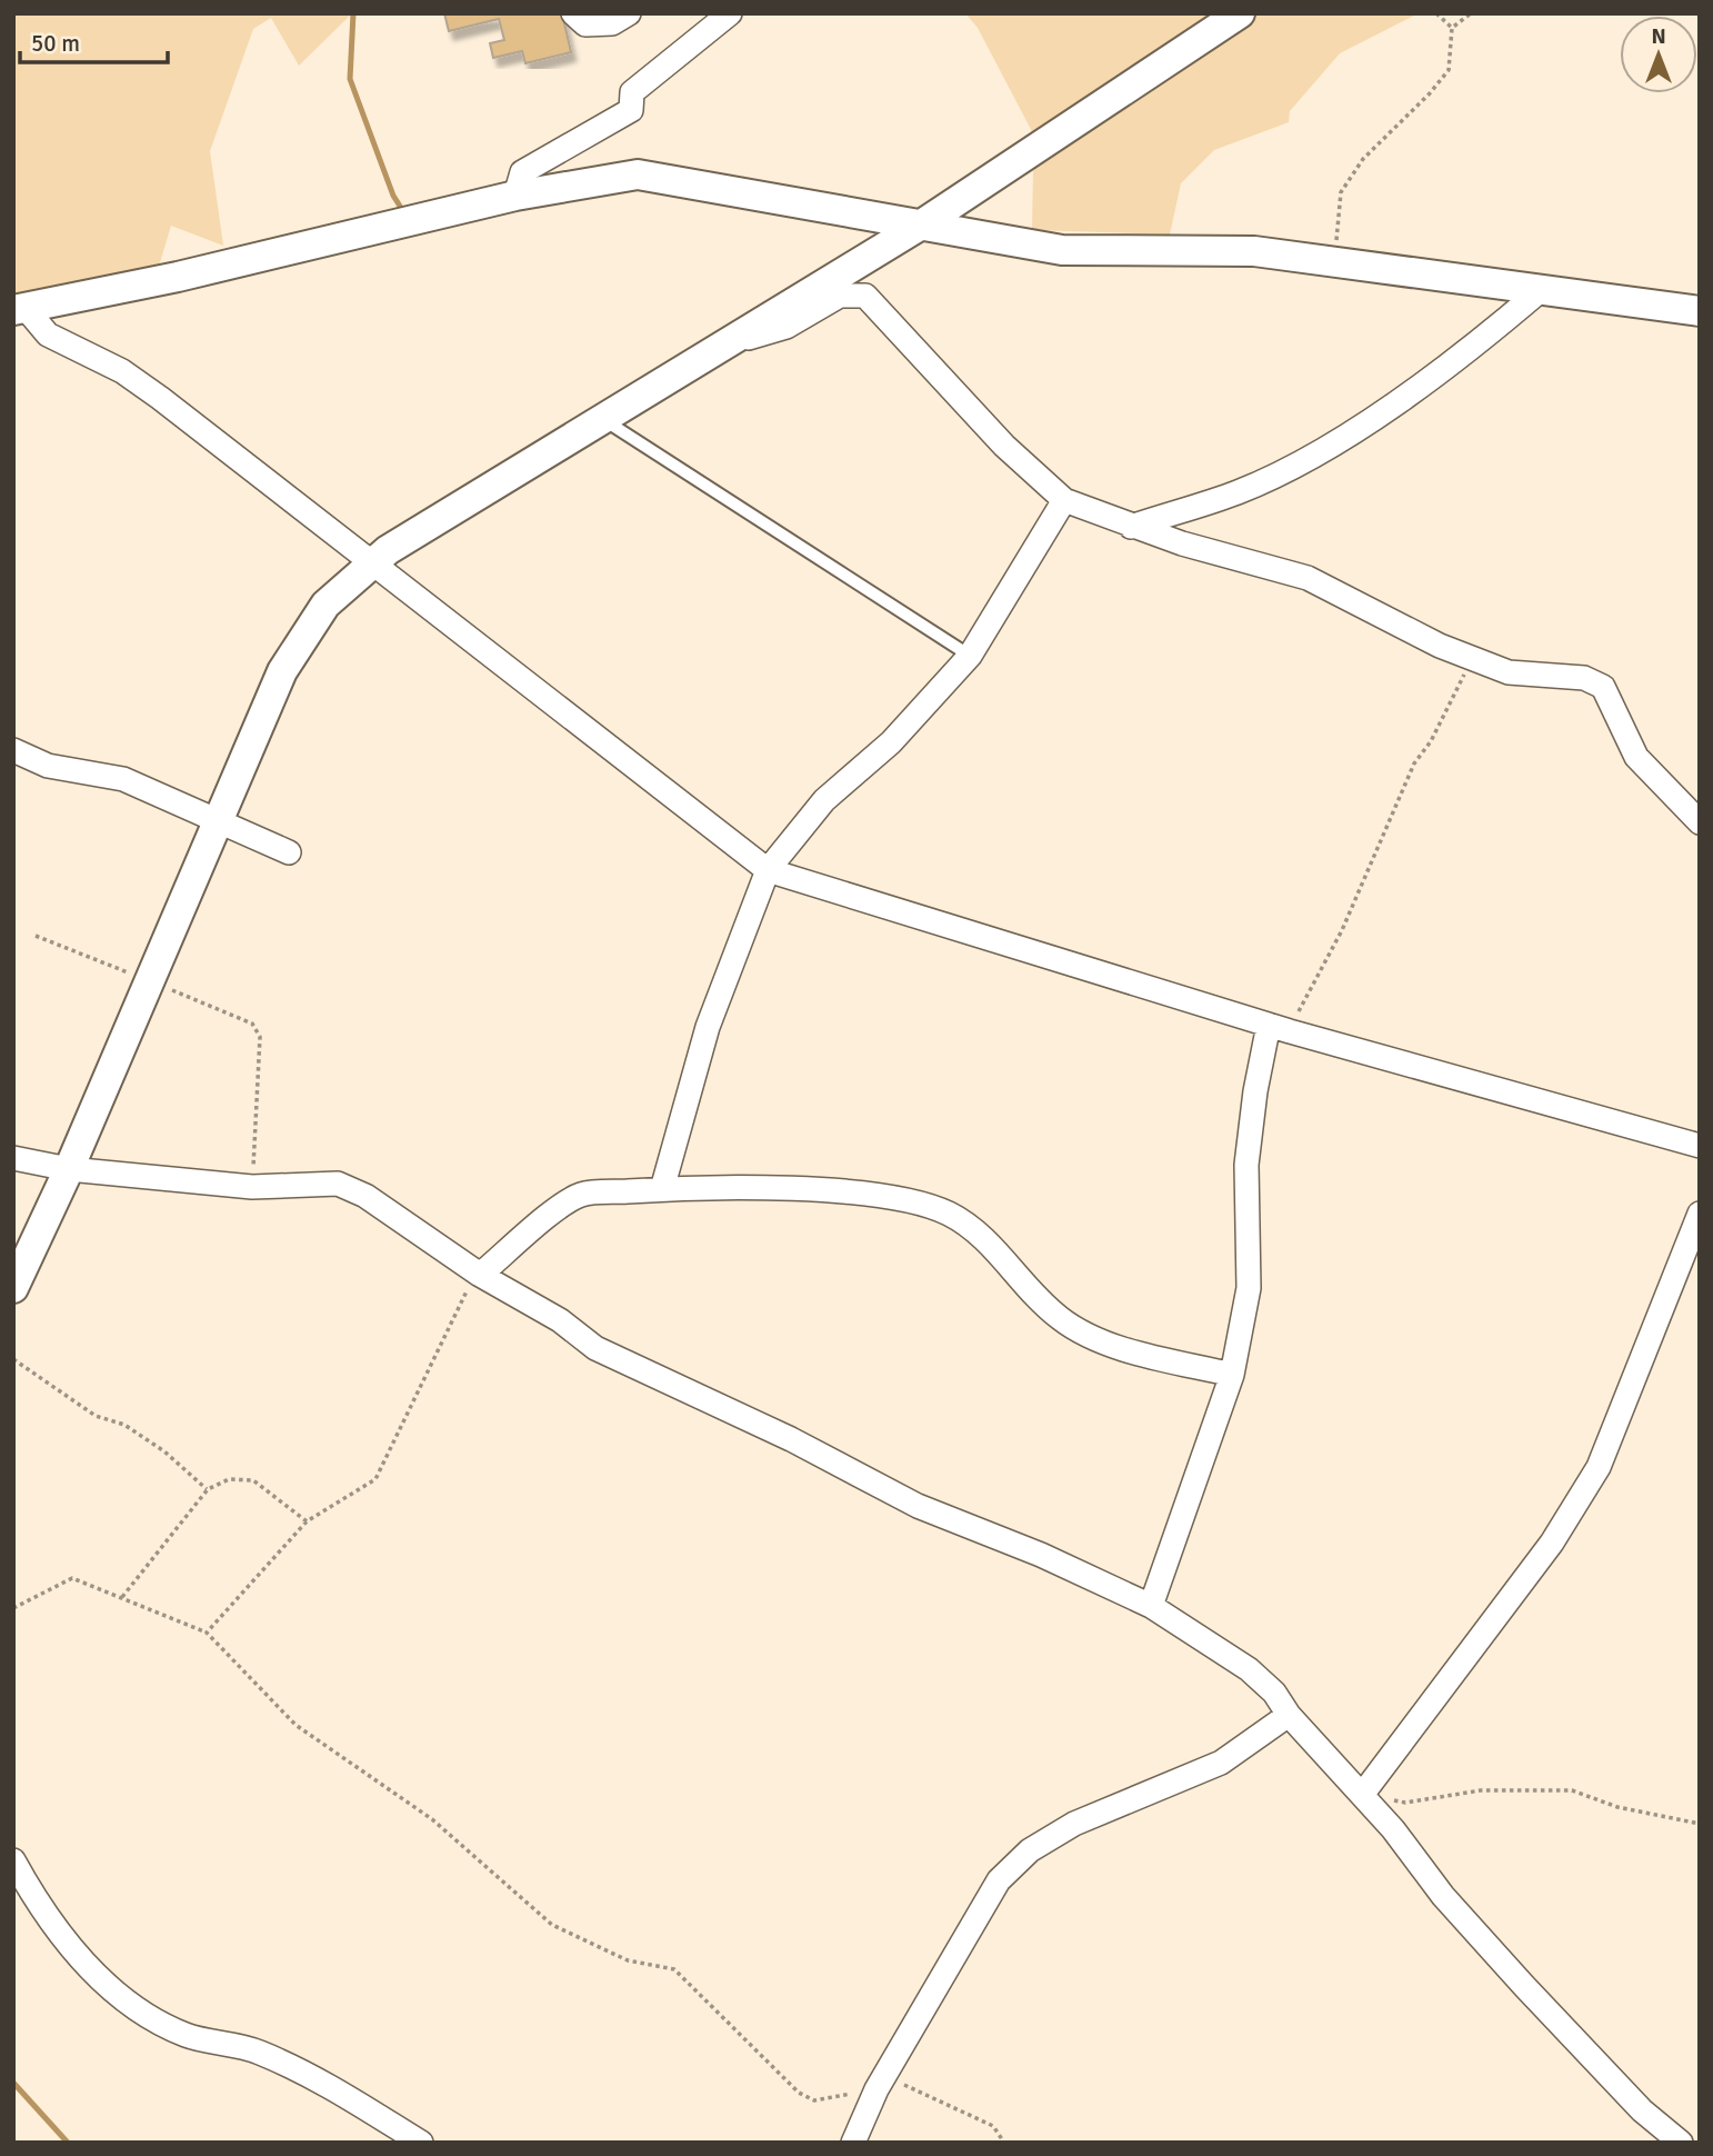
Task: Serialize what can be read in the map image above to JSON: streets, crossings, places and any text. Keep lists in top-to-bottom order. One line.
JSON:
{"scale_bar":"50 m","north":"top"}
